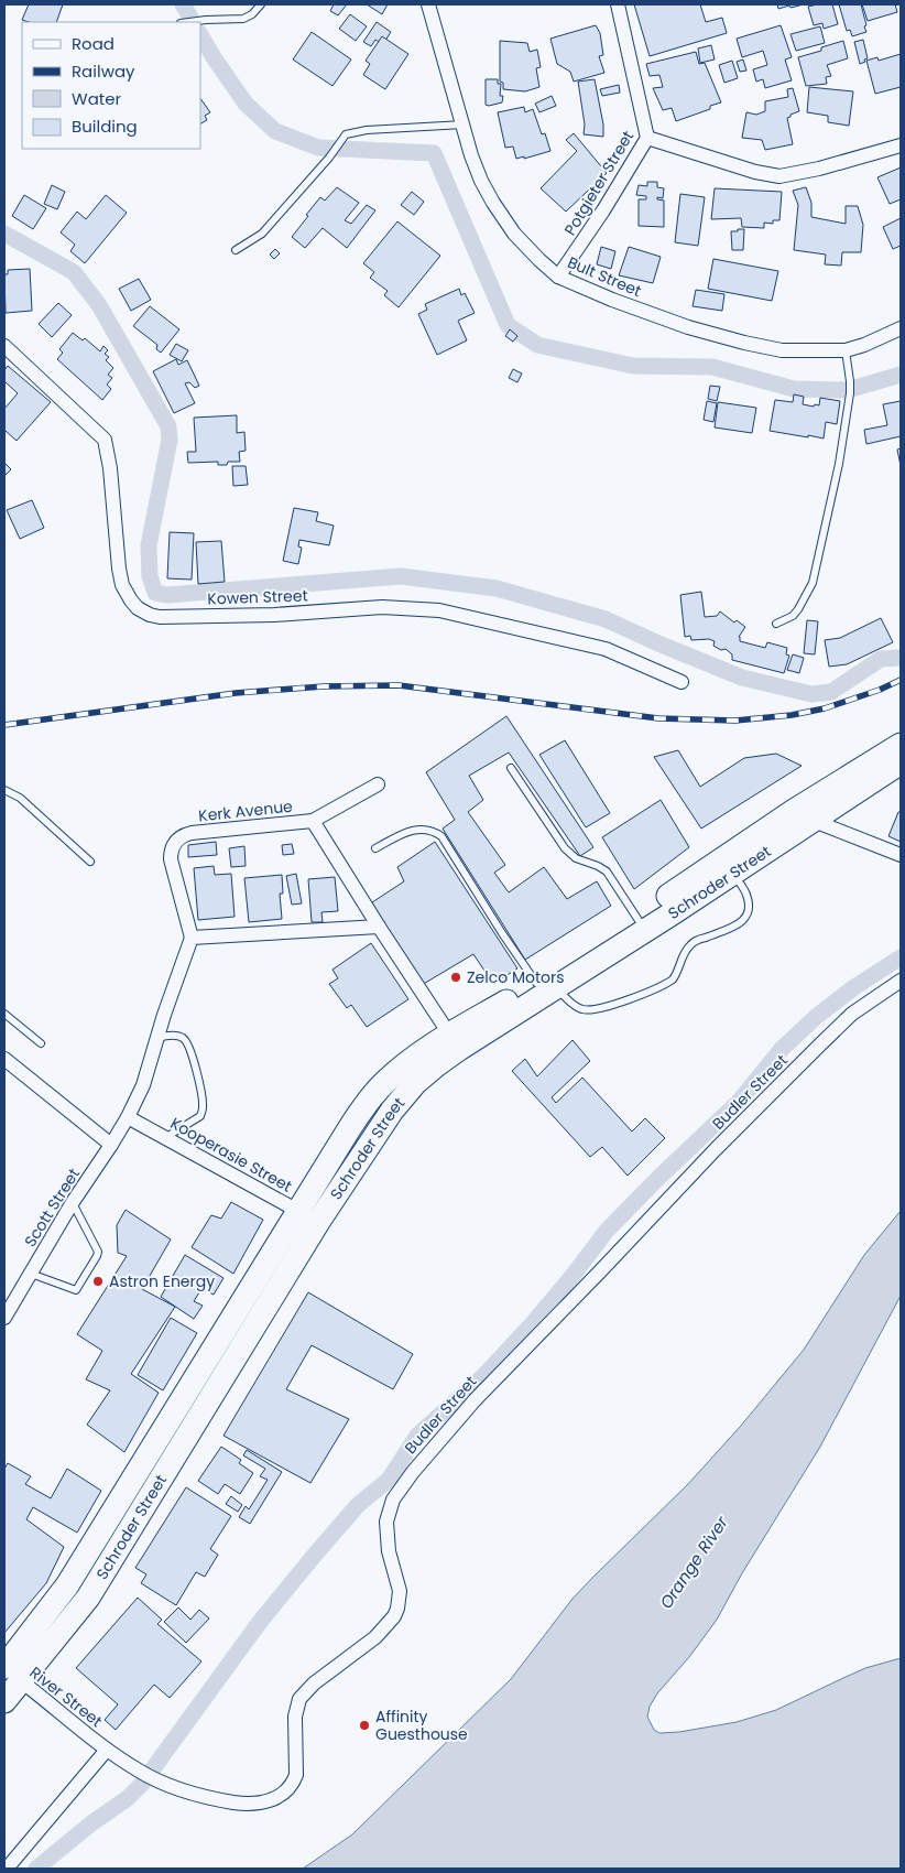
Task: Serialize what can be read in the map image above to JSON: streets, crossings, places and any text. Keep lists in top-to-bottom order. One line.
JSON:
{"streets":{"highway":["Schroder Street"],"street":["Potgieter Street","Bult Street","Kowen Street","Kerk Avenue","Budler Street","Kooperasie Street","Scott Street","River Street"]},"crossings":[["Potgieter Street","Bult Street"],["Schroder Street","Kooperasie Street"],["Schroder Street","River Street"],["Budler Street","River Street"],["Kooperasie Street","Scott Street"]],"water":["Orange River"],"places":["Zelco Motors","Astron Energy","Affinity Guesthouse"],"legend":["Road","Railway","Water","Building"]}
